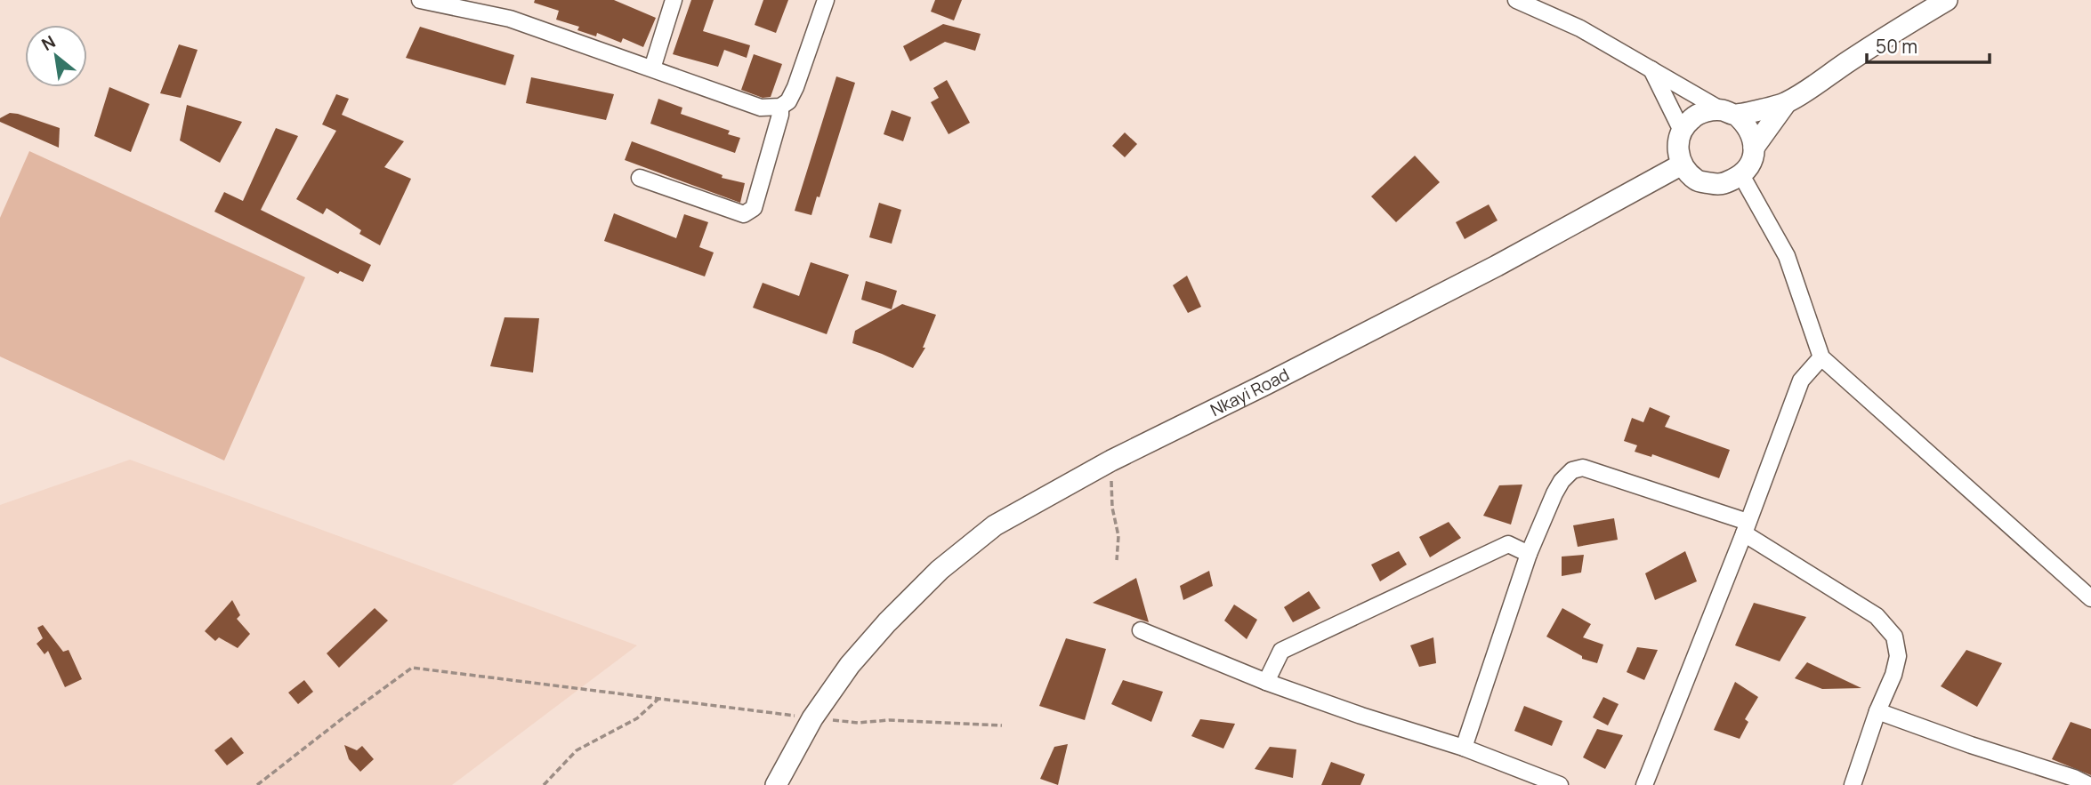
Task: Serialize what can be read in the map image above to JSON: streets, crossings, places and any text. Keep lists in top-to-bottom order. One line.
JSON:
{"streets":{"main road":["Nkayi Road"]},"scale_bar":"50 m","north":"top left"}
